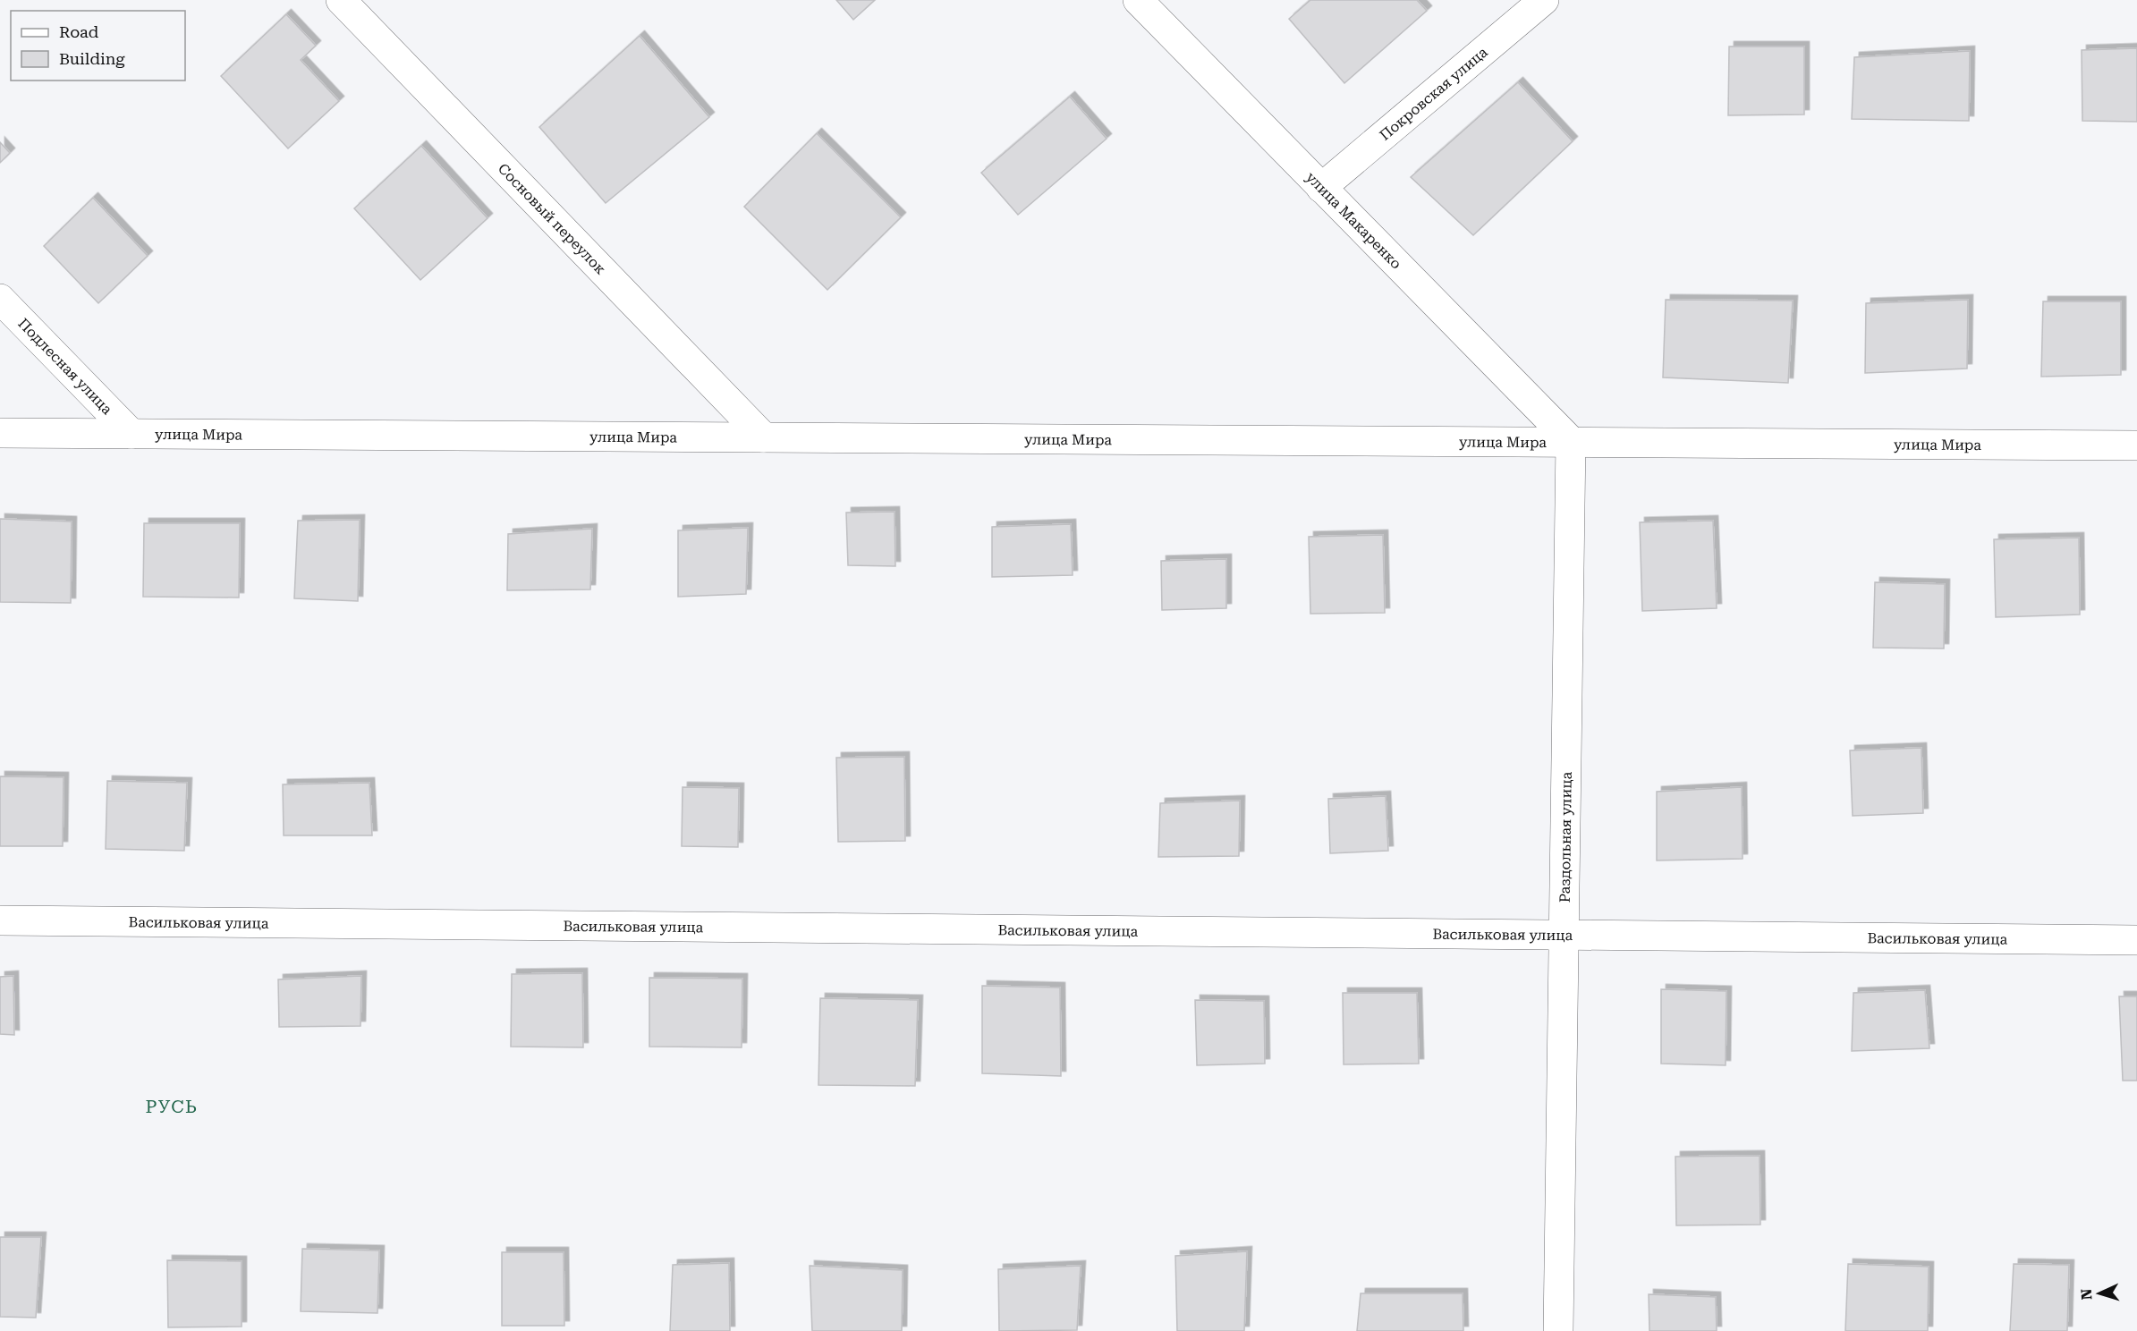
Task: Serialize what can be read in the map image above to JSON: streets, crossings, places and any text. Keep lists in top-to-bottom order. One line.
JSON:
{"streets":{"street":["Покровская улица","Сосновый переулок","улица Макаренко","Подлесная улица","улица Мира","Раздольная улица","Васильковая улица"]},"crossings":[["Покровская улица","улица Макаренко"],["Сосновый переулок","улица Мира"],["улица Макаренко","улица Мира"],["улица Макаренко","Раздольная улица"],["Подлесная улица","улица Мира"],["улица Мира","Раздольная улица"],["Раздольная улица","Васильковая улица"]],"districts":["РУСЬ"],"legend":["Road","Building"],"north":"left"}
